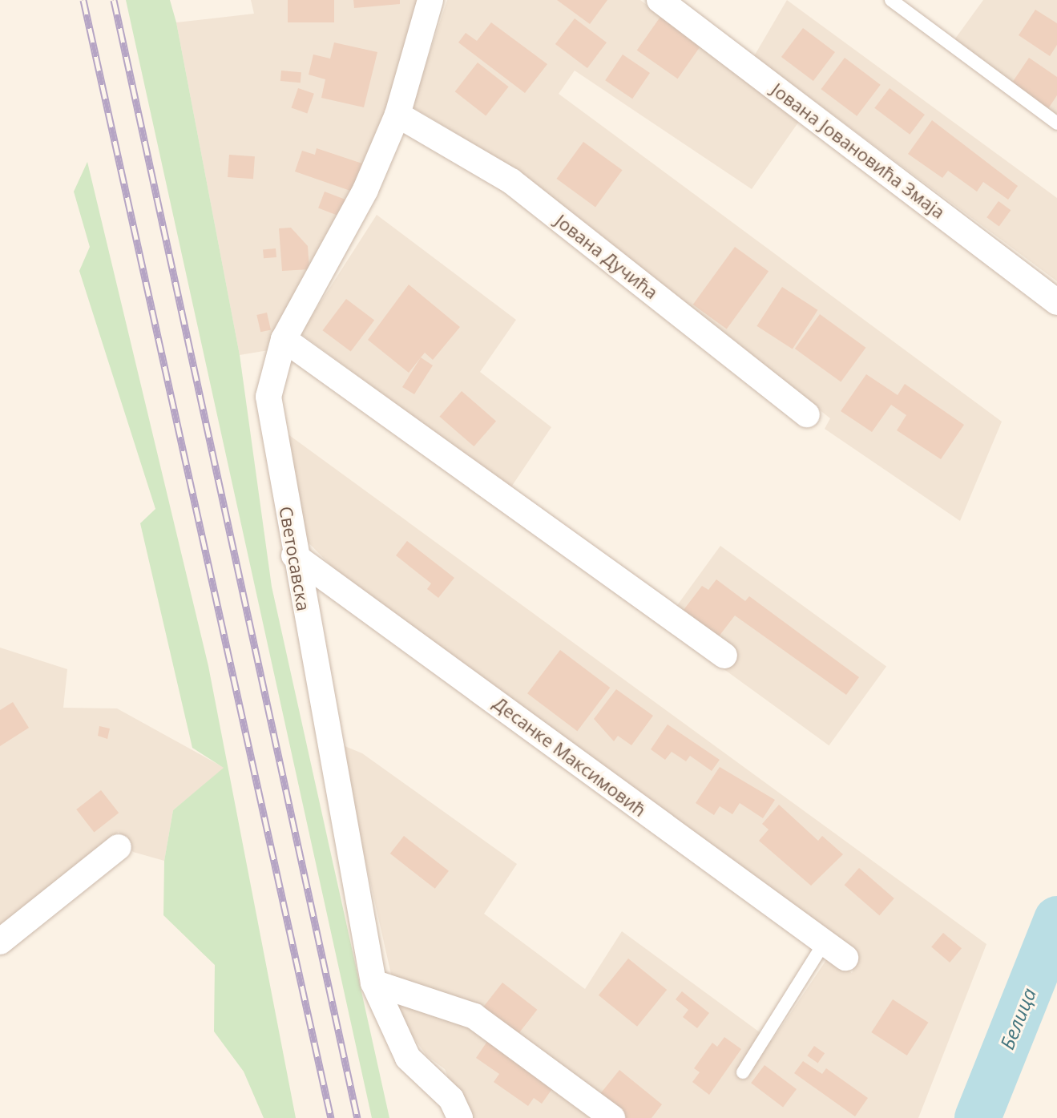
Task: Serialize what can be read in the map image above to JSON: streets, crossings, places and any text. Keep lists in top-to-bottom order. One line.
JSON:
{"streets":{"street":["Јована Јовановића Змаја","Јована Дучића","Светосавска","Десанке Максимовић"]},"crossings":[["Јована Дучића","Светосавска"],["Светосавска","Десанке Максимовић"]],"water":["Белица"]}
